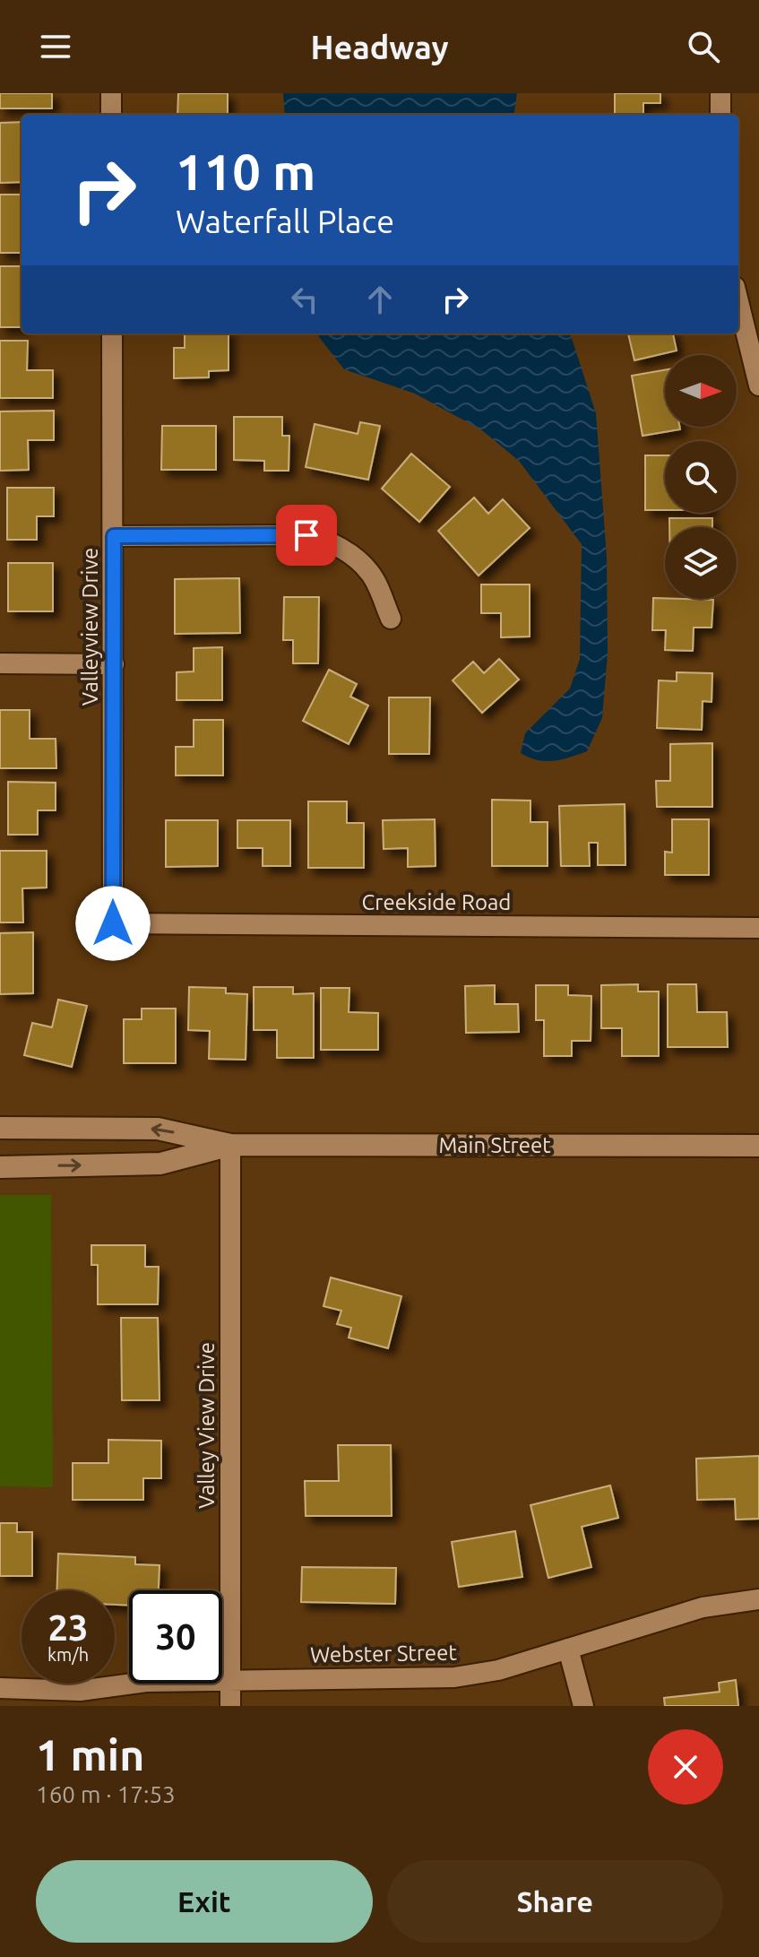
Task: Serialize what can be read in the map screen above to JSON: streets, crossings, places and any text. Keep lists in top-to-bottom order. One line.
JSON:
{"streets":{"main road":["Main Street"],"street":["Valleyview Drive","Creekside Road","Valley View Drive","Webster Street"]},"crossings":[["Valleyview Drive","Creekside Road"],["Main Street","Valley View Drive"],["Valley View Drive","Webster Street"]],"north":"right","page":{"header":"Headway","turn":["110 m","Waterfall Place"],"speed":"23 km/h","limit":"30","heading":["1 min","160 m · 17:53"],"buttons":["Exit","Share"]}}
